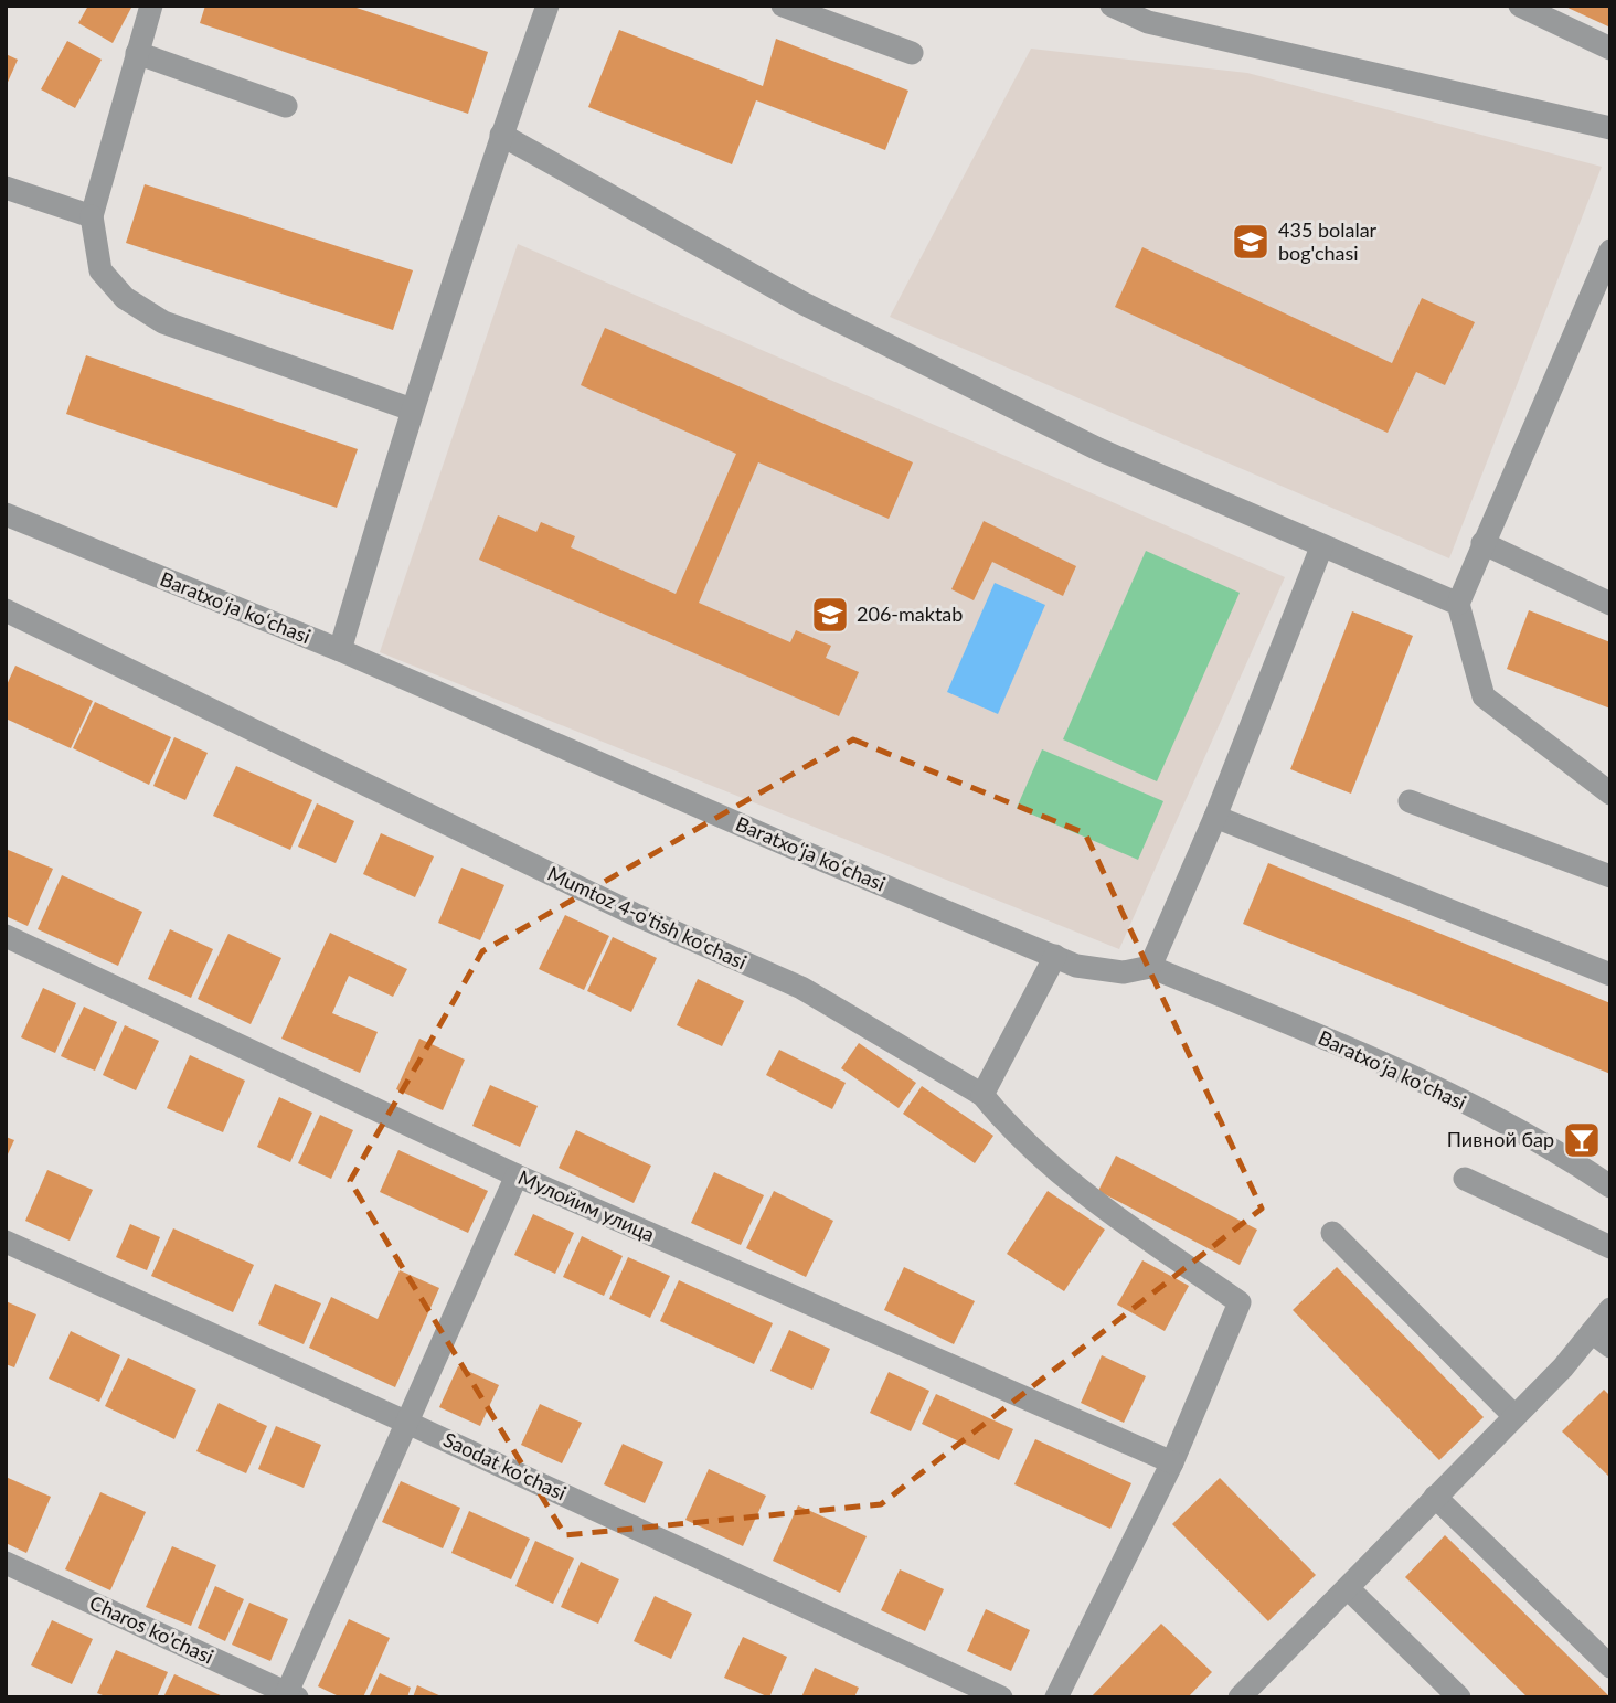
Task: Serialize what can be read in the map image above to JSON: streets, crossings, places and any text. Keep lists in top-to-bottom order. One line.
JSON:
{"streets":{"street":["Baratxoʻja koʻchasi","Mumtoz 4-o'tish ko'chasi","Мулойим улица","Saodat ko'chasi","Charos ko'chasi"]},"crossings":[["Mumtoz 4-o'tish ko'chasi","Мулойим улица"]],"places":{"school or university":["435 bolalar bog'chasi","206-maktab"],"bar":["Пивной бар"]}}
